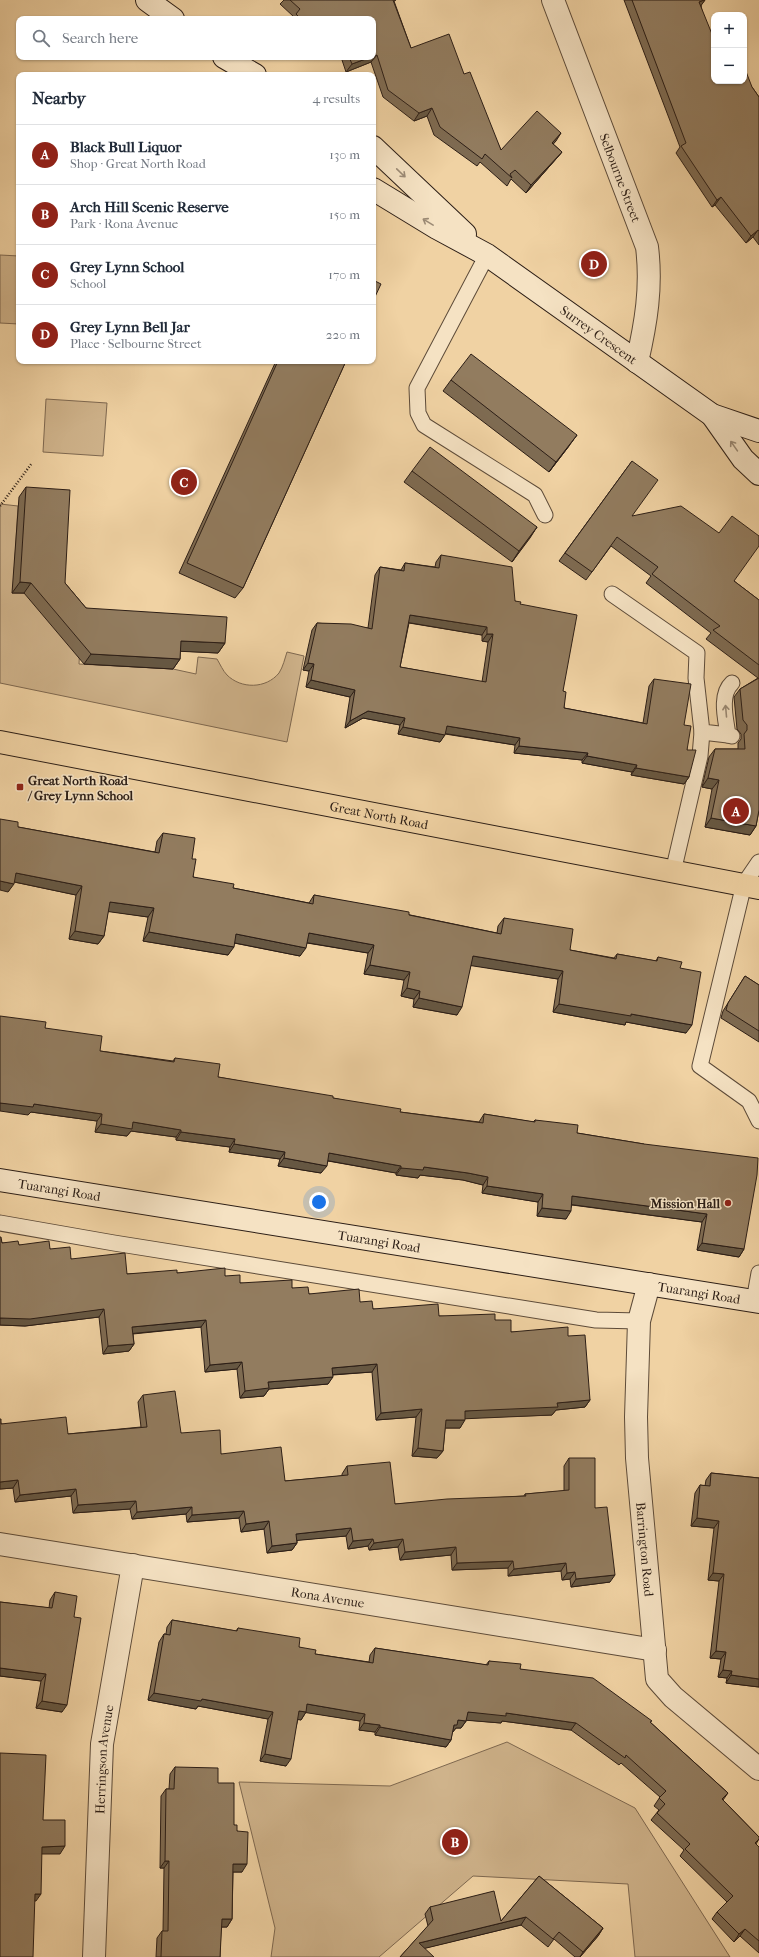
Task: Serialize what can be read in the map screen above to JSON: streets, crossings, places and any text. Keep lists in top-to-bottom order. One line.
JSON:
{"streets":{"main road":["Great North Road"],"street":["Selbourne Street","Surrey Crescent","Tuarangi Road","Barrington Road","Rona Avenue","Herringson Avenue"]},"crossings":[["Selbourne Street","Surrey Crescent"],["Tuarangi Road","Barrington Road"],["Barrington Road","Rona Avenue"],["Rona Avenue","Herringson Avenue"]],"places":{"transit":["Great North Road / Grey Lynn School"],"other":["Mission Hall"]},"page":{"map_buttons":["+","−"],"search":"Search here","heading":["Nearby","4 results"],"list":[{"mark":"A","name":"Black Bull Liquor","note":"Shop · Great North Road","value":"130 m"},{"mark":"B","name":"Arch Hill Scenic Reserve","note":"Park · Rona Avenue","value":"150 m"},{"mark":"C","name":"Grey Lynn School","note":"School","value":"170 m"},{"mark":"D","name":"Grey Lynn Bell Jar","note":"Place · Selbourne Street","value":"220 m"}],"pins":["D","C","A","B"]}}
